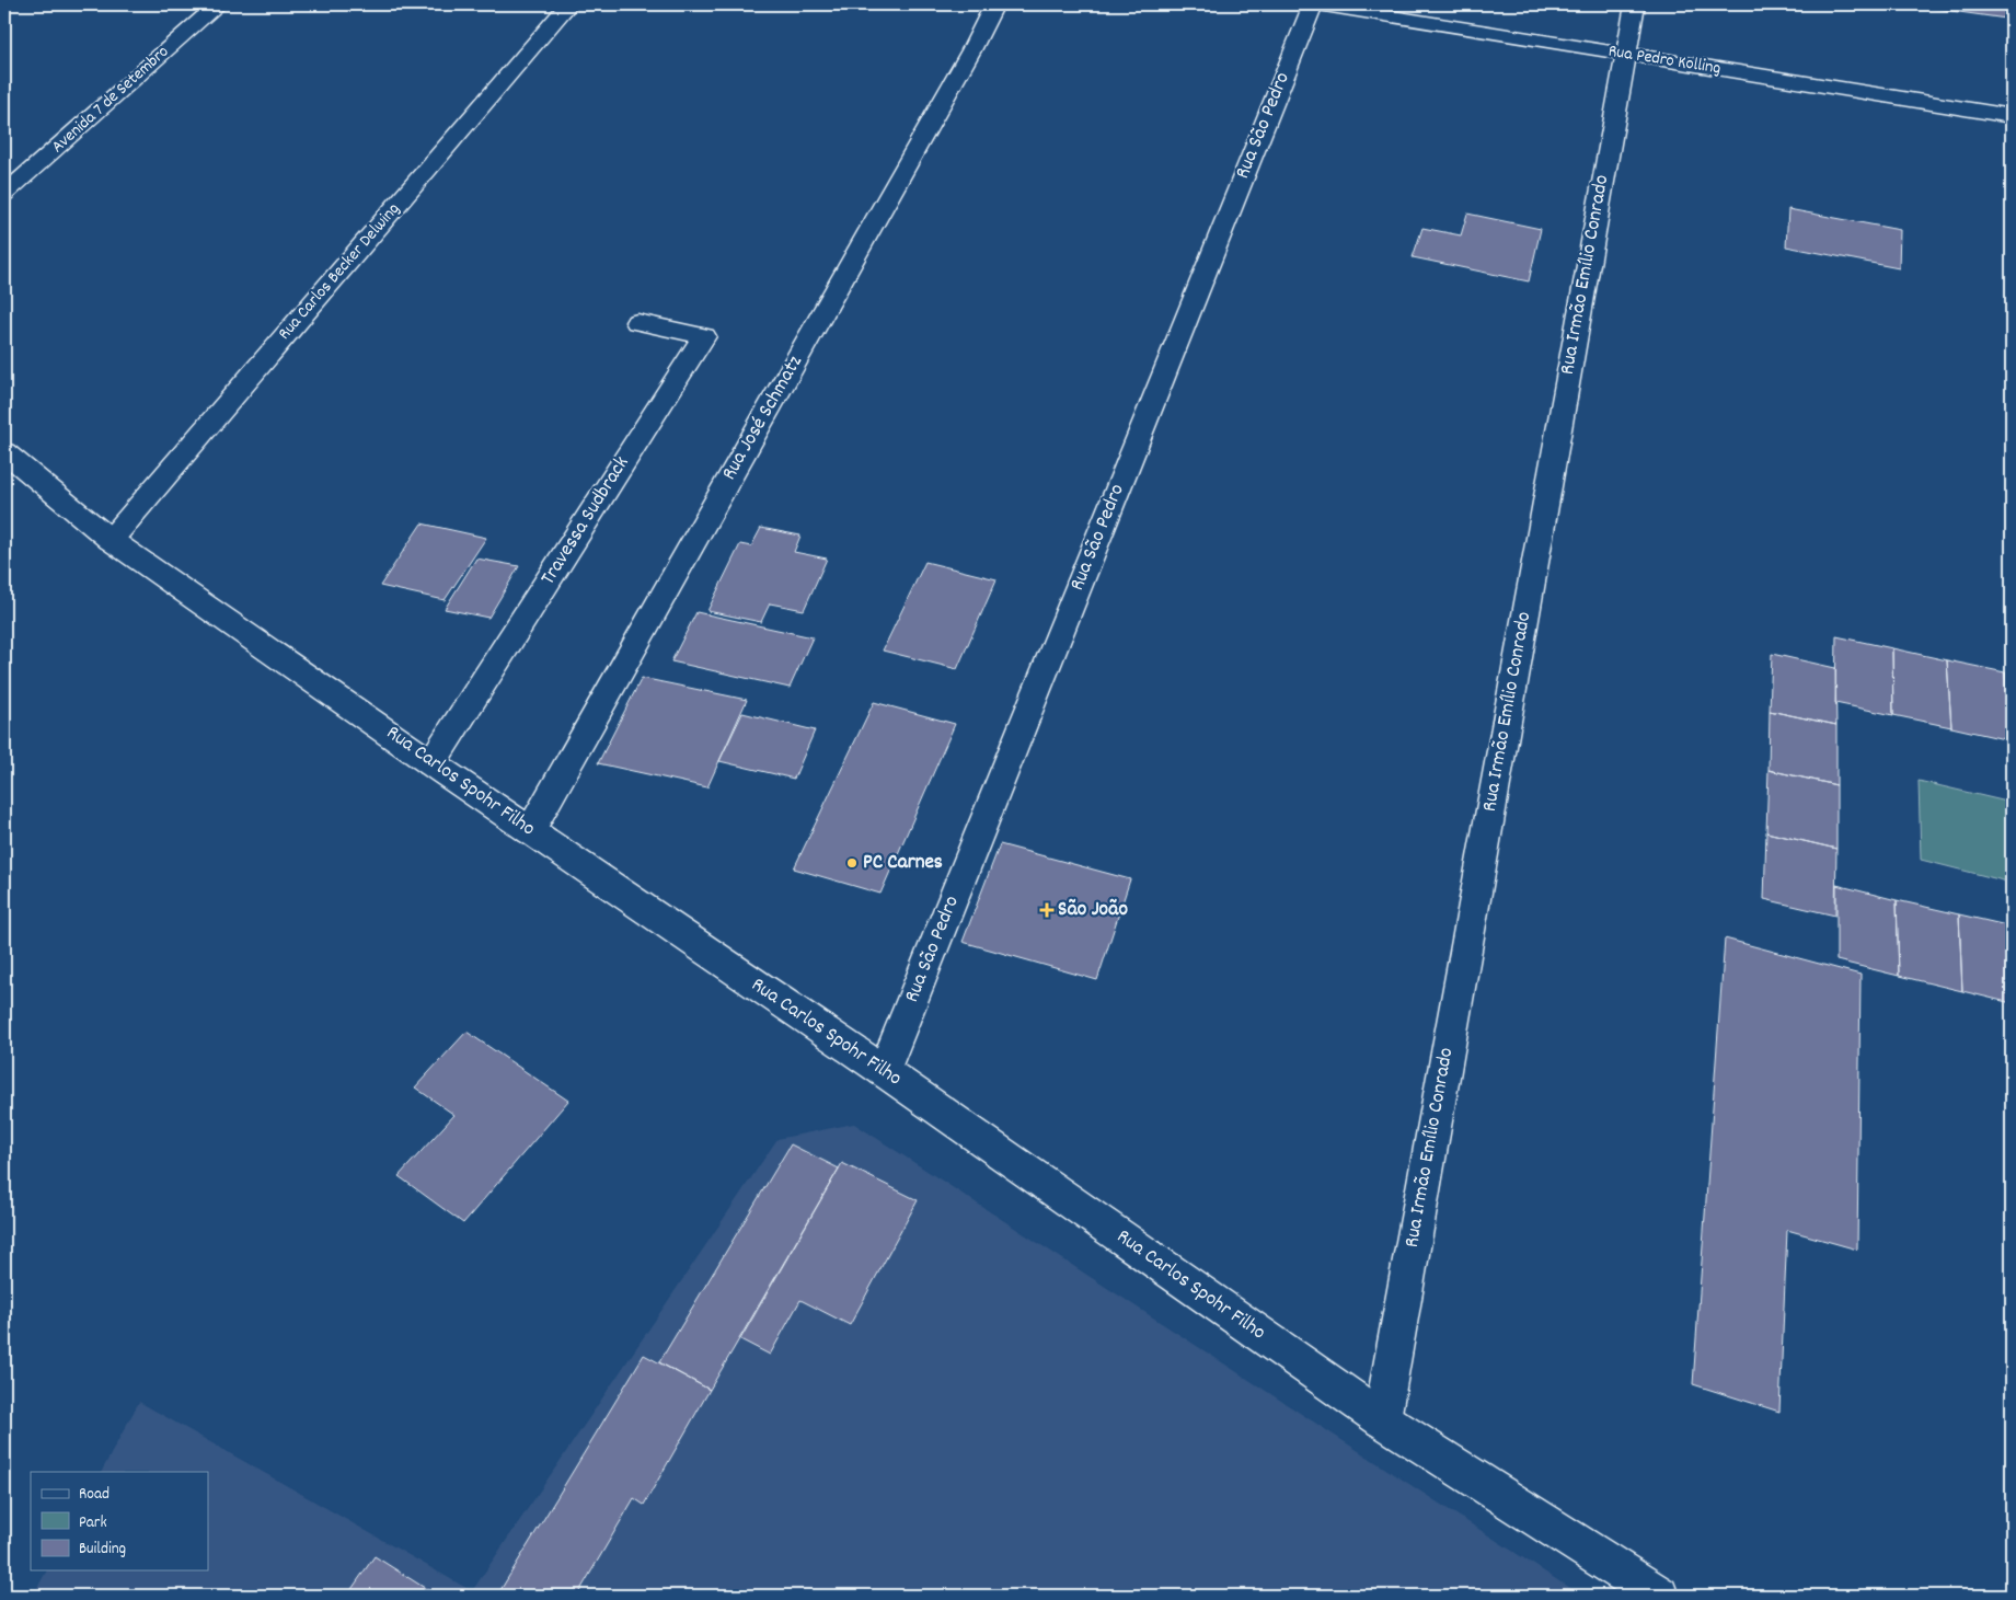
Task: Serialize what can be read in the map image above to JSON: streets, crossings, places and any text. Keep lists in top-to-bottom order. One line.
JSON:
{"streets":{"street":["Rua Pedro Kolling","Avenida 7 de Setembro","Rua São Pedro","Rua Carlos Becker Delwing","Rua Irmão Emílio Conrado","Rua José Schmatz","Travessa Sudbrack","Rua Carlos Spohr Filho"]},"crossings":[["Rua Pedro Kolling","Rua São Pedro"],["Rua Pedro Kolling","Rua Irmão Emílio Conrado"],["Rua São Pedro","Rua Carlos Spohr Filho"],["Rua Carlos Becker Delwing","Rua Carlos Spohr Filho"],["Rua Irmão Emílio Conrado","Rua Carlos Spohr Filho"],["Rua José Schmatz","Rua Carlos Spohr Filho"],["Travessa Sudbrack","Rua Carlos Spohr Filho"]],"places":{"other":["PC Carnes"],"health":["São João"]},"legend":["Road","Park","Building"]}
